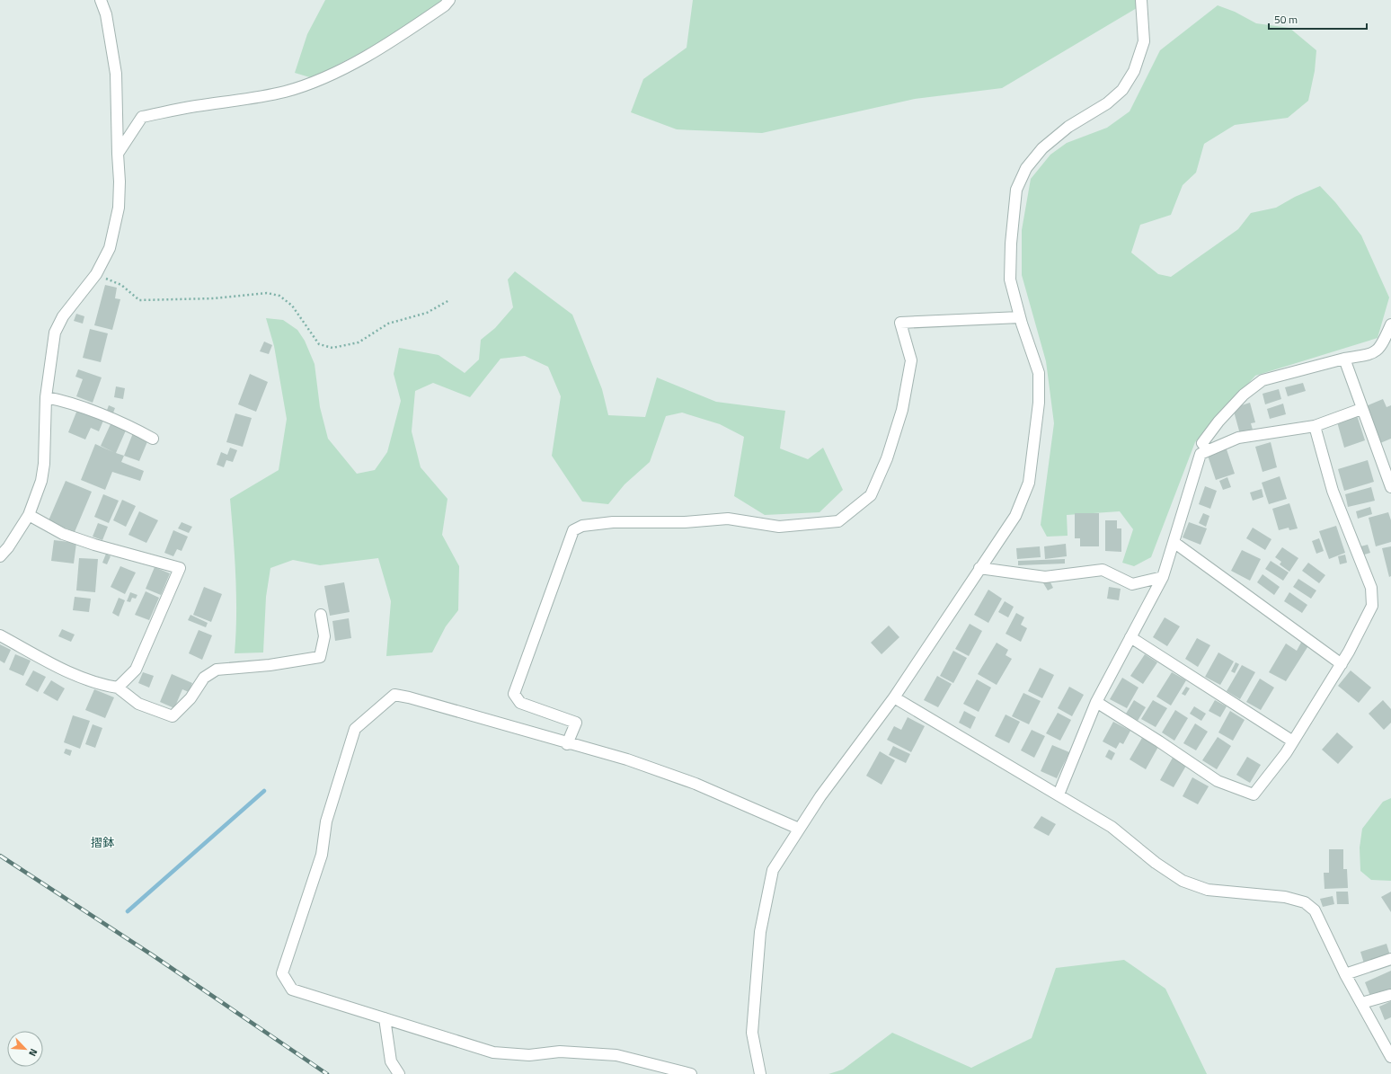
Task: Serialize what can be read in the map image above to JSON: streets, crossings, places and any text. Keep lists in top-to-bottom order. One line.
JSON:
{"districts":["摺鉢"],"scale_bar":"50 m","north":"bottom right"}
